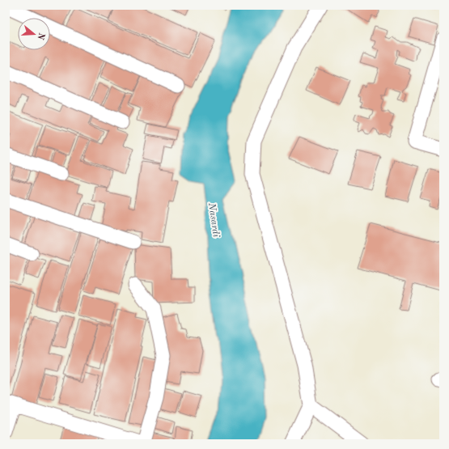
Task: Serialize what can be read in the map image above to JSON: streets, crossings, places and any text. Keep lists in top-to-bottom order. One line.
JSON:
{"water":["Nasardi"],"north":"right"}
